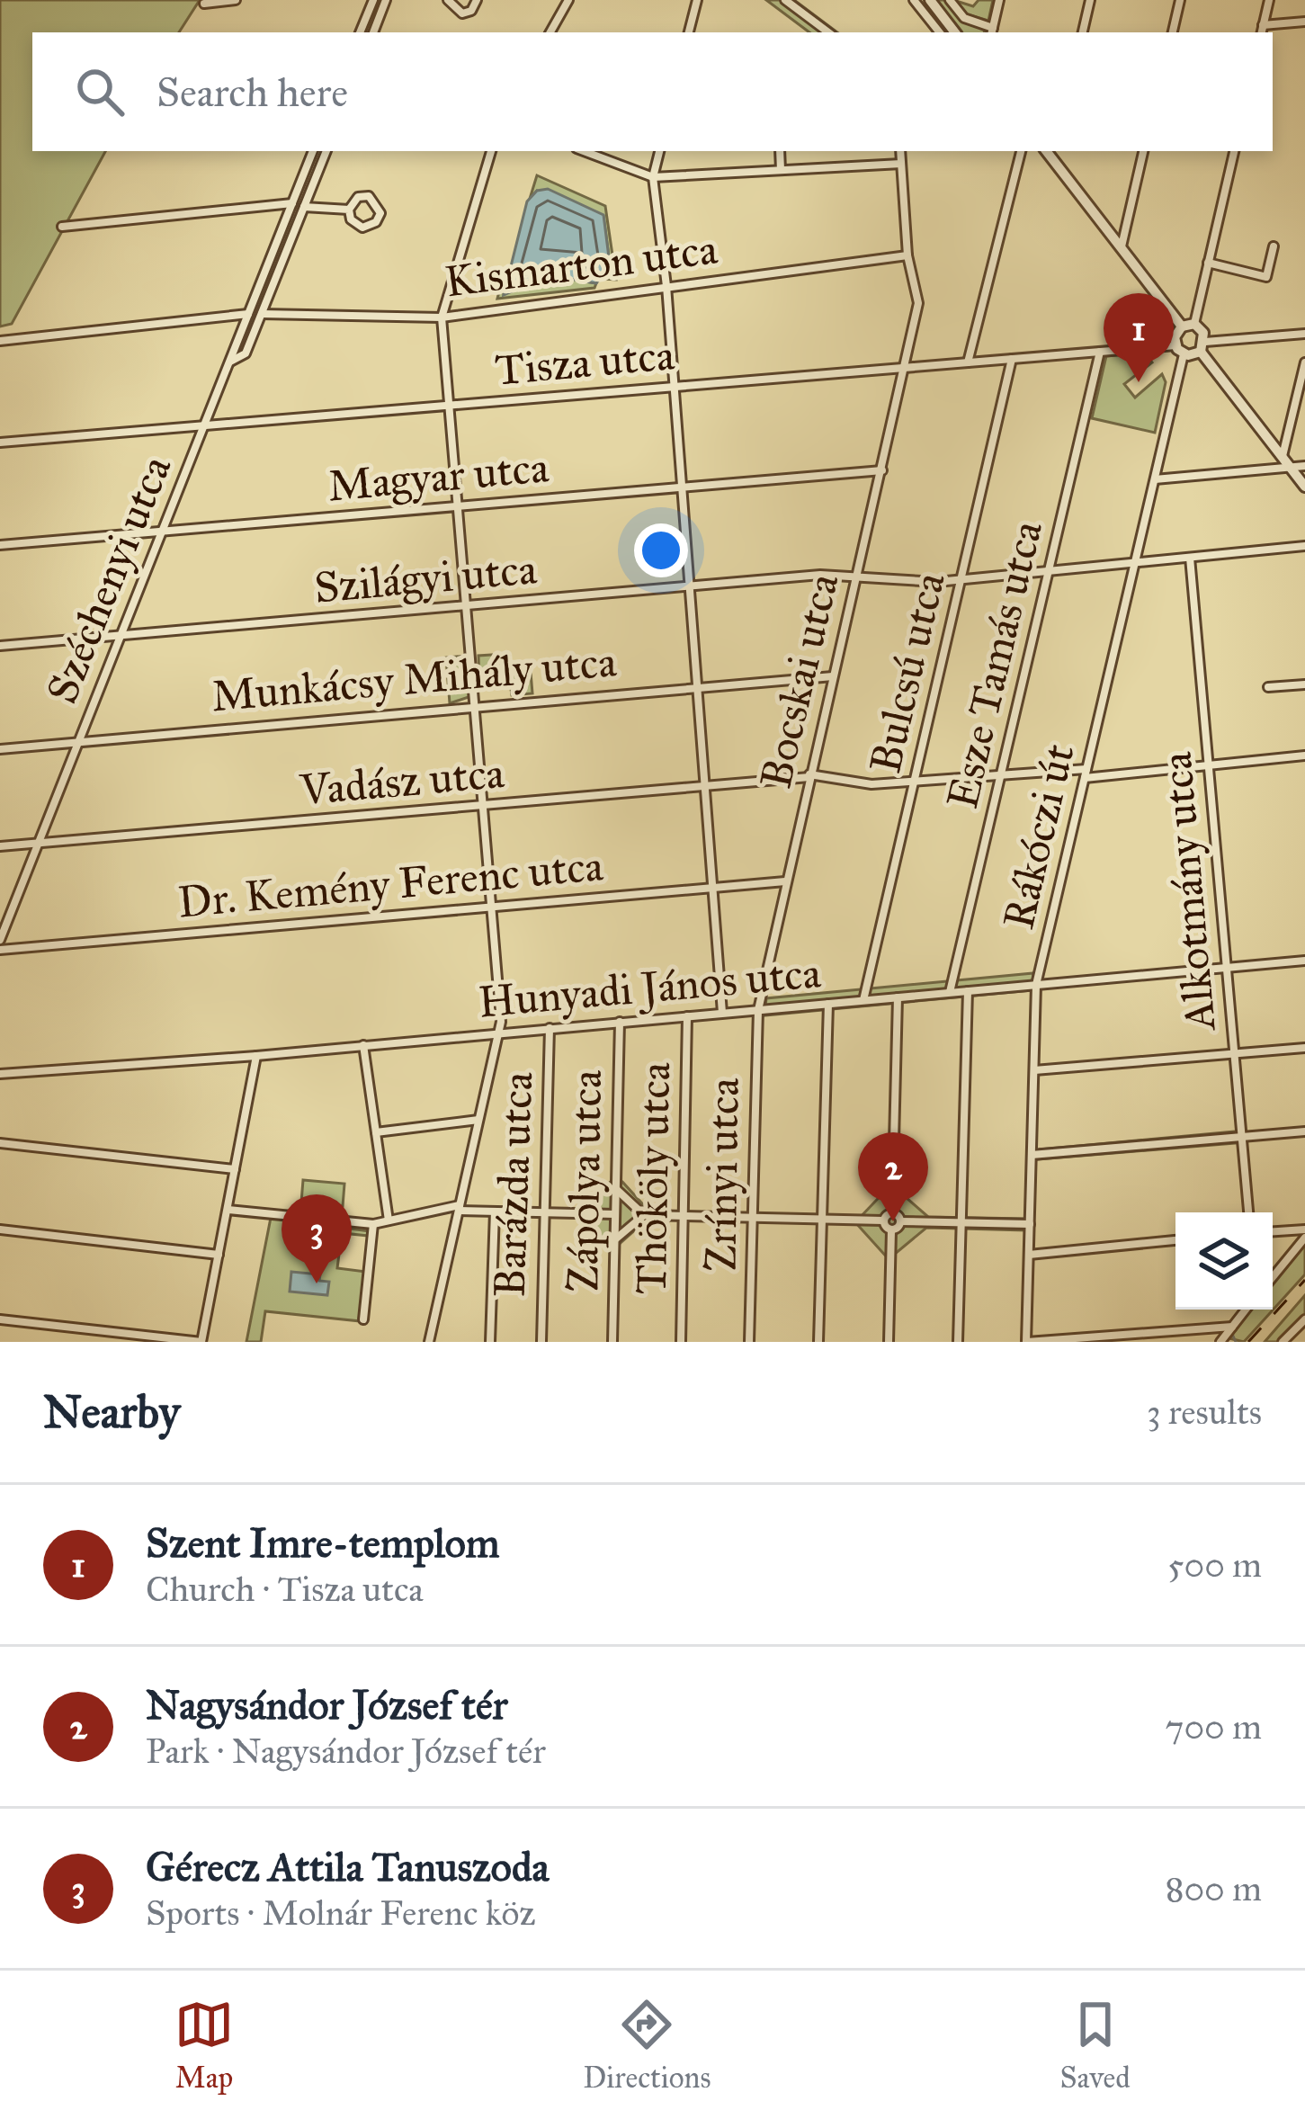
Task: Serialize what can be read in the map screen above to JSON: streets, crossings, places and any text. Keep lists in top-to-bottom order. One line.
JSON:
{"streets":{"street":["Kismarton utca","Tisza utca","Magyar utca","Szilágyi utca","Széchenyi utca","Esze Tamás utca","Bulcsú utca","Munkácsy Mihály utca","Bocskai utca","Vadász utca","Rákóczi út","Dr. Kemény Ferenc utca","Alkotmány utca","Hunyadi János utca","Zrínyi utca","Thököly utca","Zápolya utca","Barázda utca"]},"crossings":[["Kismarton utca","Széchenyi utca"],["Kismarton utca","Bocskai utca"],["Tisza utca","Széchenyi utca"],["Tisza utca","Esze Tamás utca"],["Tisza utca","Bulcsú utca"],["Tisza utca","Bocskai utca"],["Tisza utca","Rákóczi út"],["Magyar utca","Széchenyi utca"],["Magyar utca","Bocskai utca"],["Szilágyi utca","Széchenyi utca"],["Szilágyi utca","Esze Tamás utca"],["Szilágyi utca","Bulcsú utca"],["Szilágyi utca","Bocskai utca"],["Szilágyi utca","Rákóczi út"],["Szilágyi utca","Alkotmány utca"],["Széchenyi utca","Munkácsy Mihály utca"],["Széchenyi utca","Vadász utca"],["Esze Tamás utca","Vadász utca"],["Esze Tamás utca","Hunyadi János utca"],["Bulcsú utca","Vadász utca"],["Bulcsú utca","Hunyadi János utca"],["Munkácsy Mihály utca","Bocskai utca"],["Bocskai utca","Vadász utca"],["Bocskai utca","Dr. Kemény Ferenc utca"],["Bocskai utca","Hunyadi János utca"],["Bocskai utca","Zrínyi utca"],["Vadász utca","Rákóczi út"],["Vadász utca","Alkotmány utca"],["Rákóczi út","Hunyadi János utca"],["Alkotmány utca","Hunyadi János utca"],["Hunyadi János utca","Zrínyi utca"],["Hunyadi János utca","Thököly utca"],["Hunyadi János utca","Zápolya utca"],["Hunyadi János utca","Barázda utca"]],"page":{"search":"Search here","pins":["1","2","3"],"heading":["Nearby","3 results"],"list":[{"mark":"1","name":"Szent Imre-templom","note":"Church · Tisza utca","value":"500 m"},{"mark":"2","name":"Nagysándor József tér","note":"Park · Nagysándor József tér","value":"700 m"},{"mark":"3","name":"Gérecz Attila Tanuszoda","note":"Sports · Molnár Ferenc köz","value":"800 m"}],"nav":["Map","Directions","Saved"]}}
